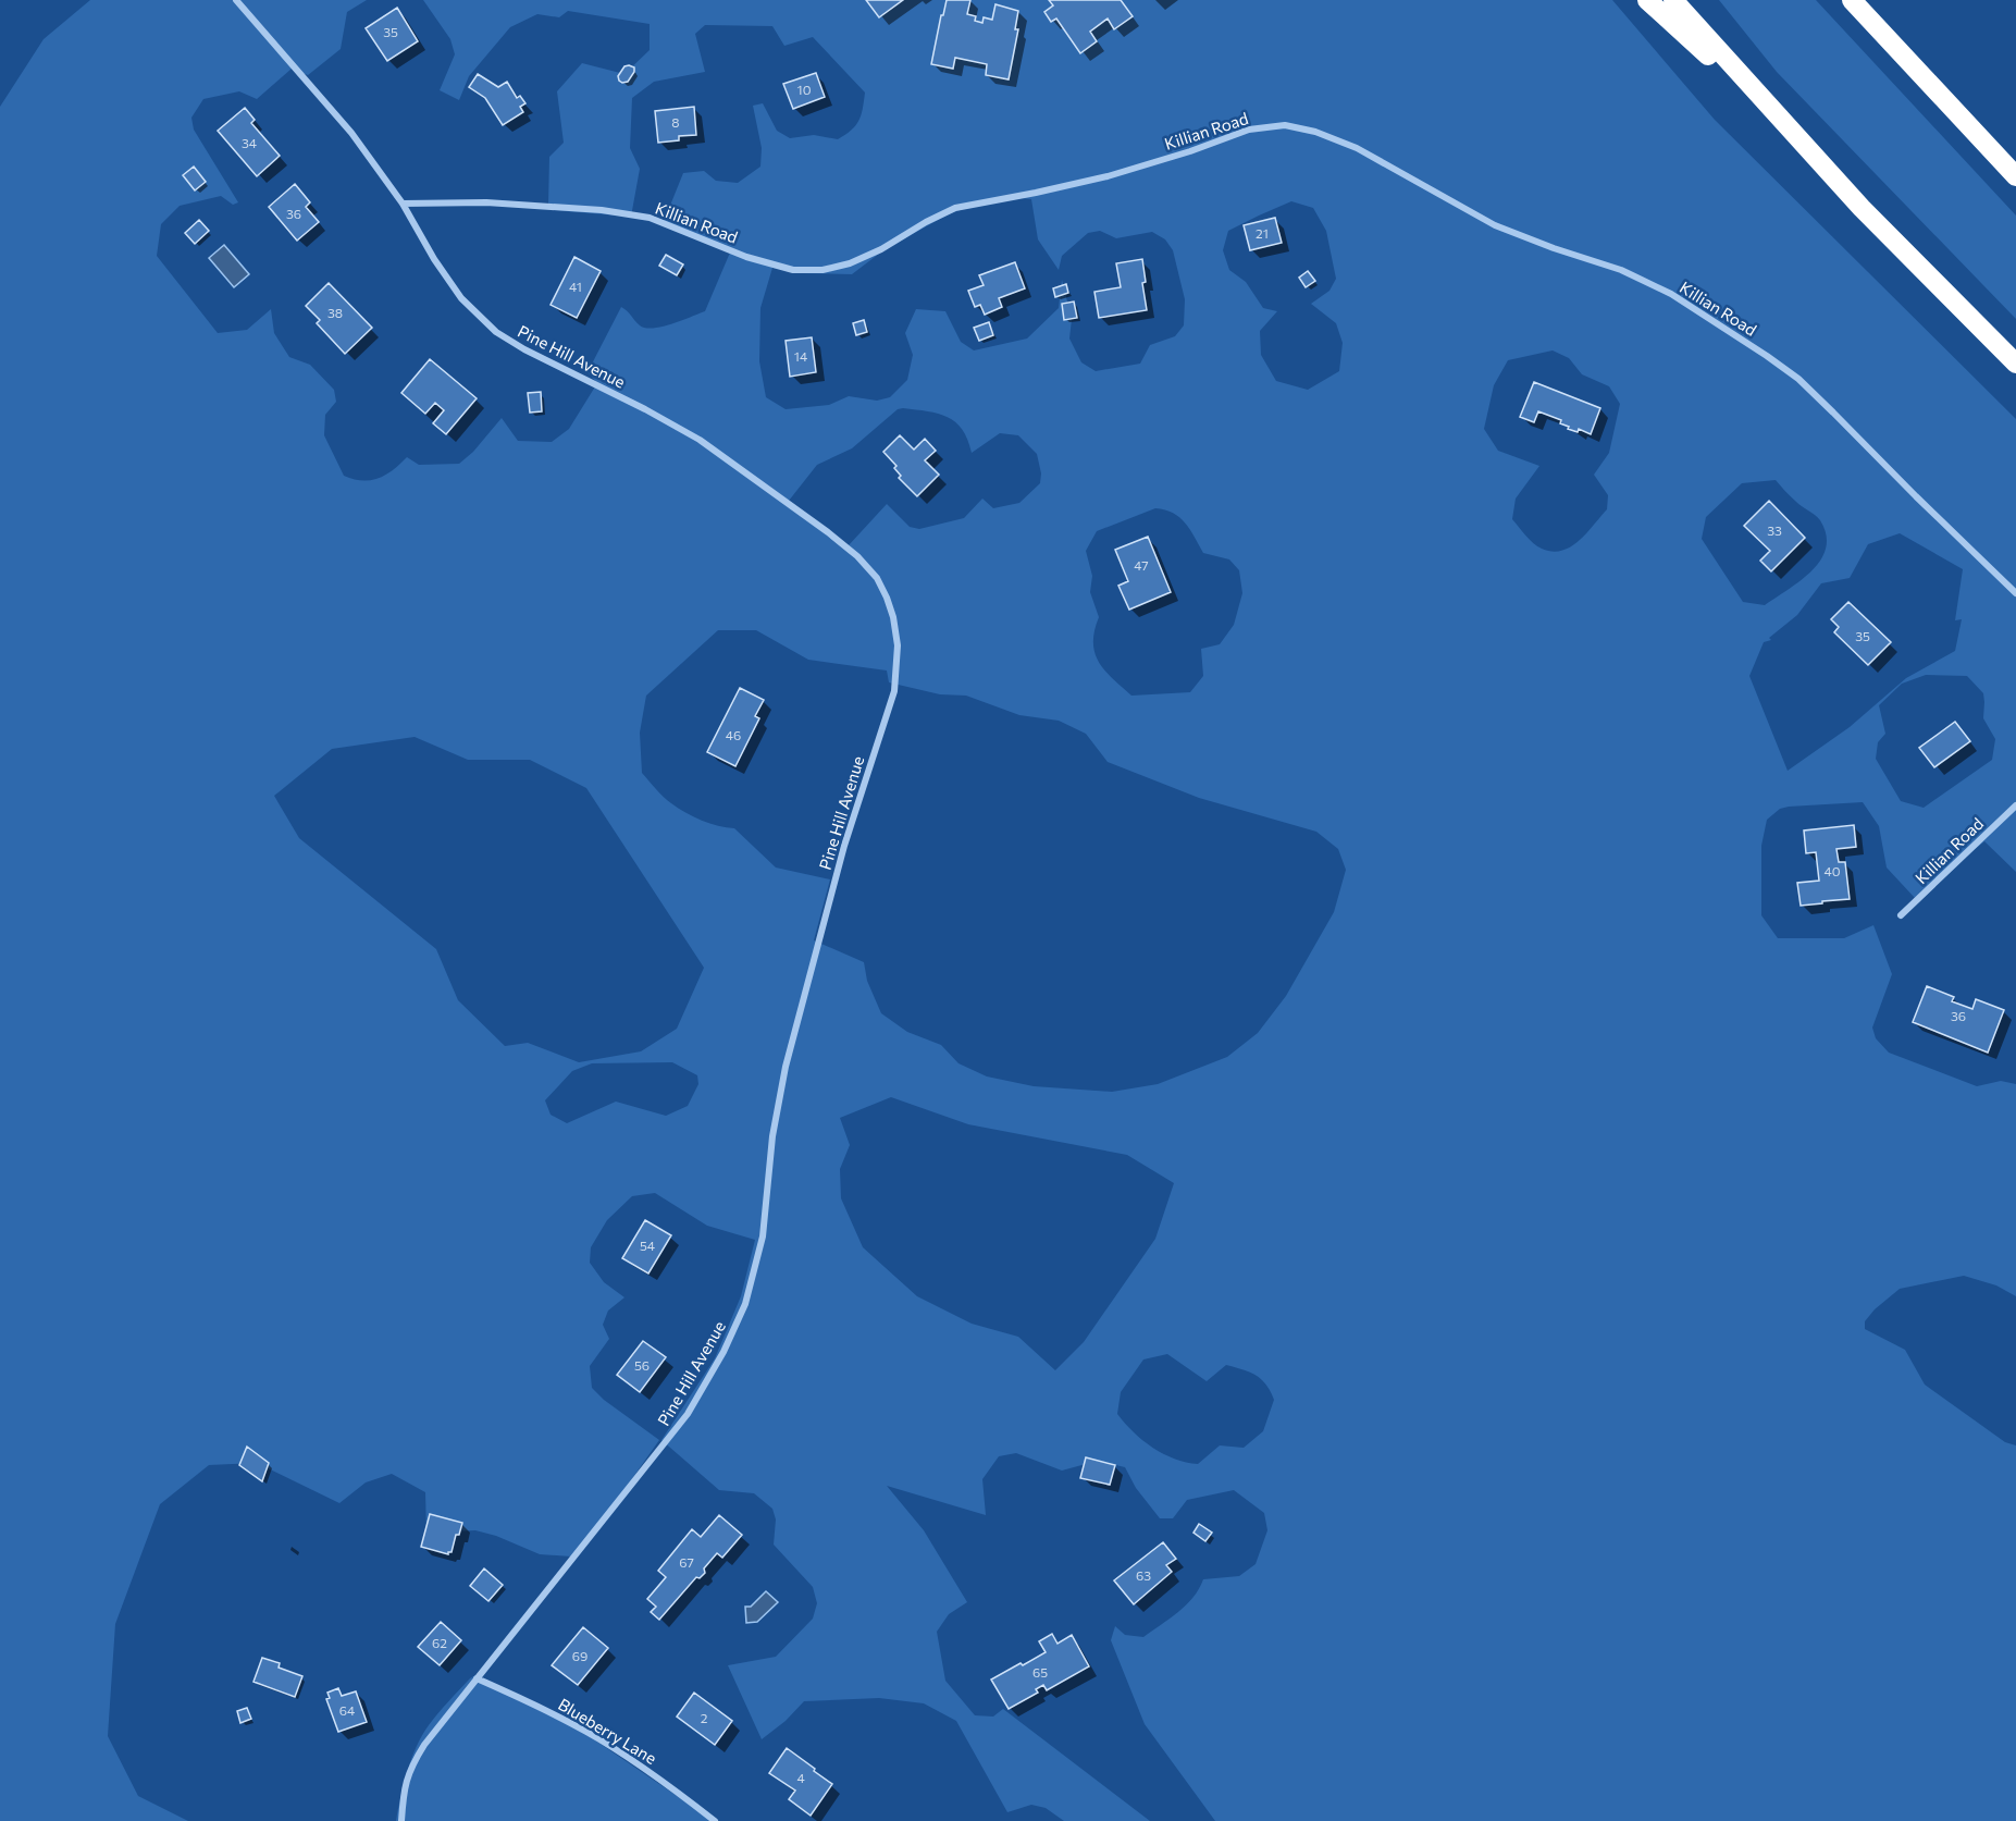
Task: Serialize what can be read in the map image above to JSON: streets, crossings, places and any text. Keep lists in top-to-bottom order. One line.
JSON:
{"streets":{"street":["Killian Road","Pine Hill Avenue","Blueberry Lane"]},"crossings":[["Killian Road","Pine Hill Avenue"],["Pine Hill Avenue","Blueberry Lane"]],"house_numbers":["35","10","8","34","36","21","41","38","14","33","47","35","46","40","36","54","56","67","63","62","69","65","64","2","4"]}
